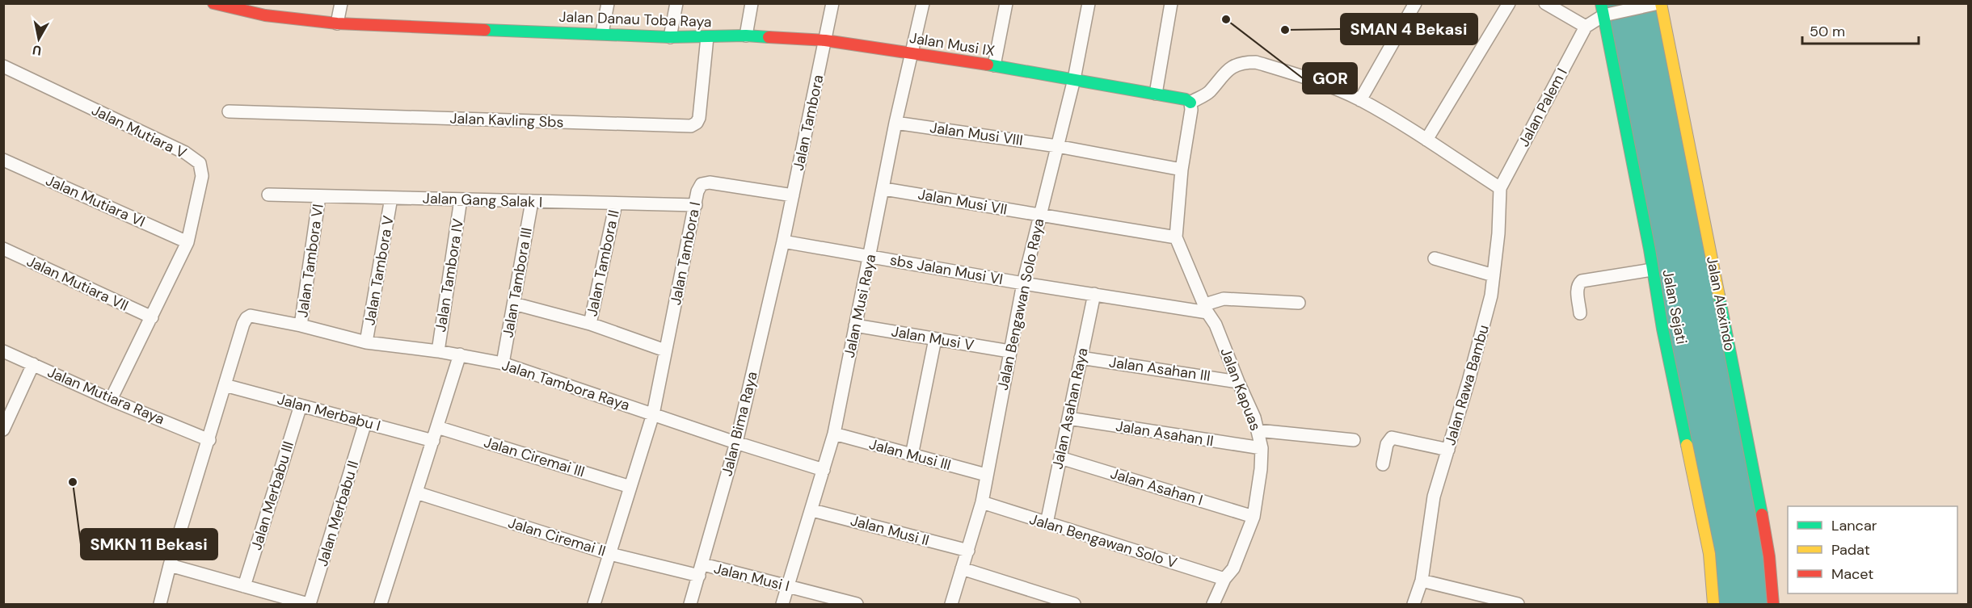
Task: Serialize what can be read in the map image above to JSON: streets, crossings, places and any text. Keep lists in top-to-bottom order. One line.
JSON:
{"streets":{"street":["Jalan Danau Toba Raya","Jalan Musi IX","Jalan Palem I","Jalan Kavling Sbs","Jalan Tambora","Jalan Mutiara V","Jalan Musi VIII","Jalan Gang Salak I","Jalan Mutiara VI","Jalan Musi VII","Jalan Tambora I","Jalan Tambora VI","Jalan Tambora II","sbs Jalan Musi VI","Jalan Tambora V","Jalan Tambora IV","Jalan Tambora III","Jalan Mutiara VII","Jalan Alexindo","Jalan Bengawan Solo Raya","Jalan Musi Raya","Jalan Sejati","Jalan Musi V","Jalan Asahan III","Jalan Tambora Raya","Jalan Rawa Bambu","Jalan Kapuas","Jalan Mutiara Raya","Jalan Asahan Raya","Jalan Merbabu I","Jalan Bima Raya","Jalan Asahan II","Jalan Musi III","Jalan Ciremai III","Jalan Asahan I","Jalan Merbabu III","Jalan Merbabu II","Jalan Musi II","Jalan Ciremai II","Jalan Bengawan Solo V","Jalan Musi I"]},"crossings":[["Jalan Danau Toba Raya","Jalan Musi IX"],["Jalan Danau Toba Raya","Jalan Kavling Sbs"],["Jalan Danau Toba Raya","Jalan Tambora"],["Jalan Musi IX","Jalan Tambora"],["Jalan Musi IX","Jalan Bengawan Solo Raya"],["Jalan Musi IX","Jalan Musi Raya"],["Jalan Palem I","Jalan Rawa Bambu"],["Jalan Tambora","Jalan Tambora I"],["Jalan Tambora","sbs Jalan Musi VI"],["Jalan Tambora","Jalan Bima Raya"],["Jalan Mutiara V","Jalan Mutiara VI"],["Jalan Mutiara V","Jalan Mutiara VII"],["Jalan Mutiara V","Jalan Mutiara Raya"],["Jalan Musi VIII","Jalan Bengawan Solo Raya"],["Jalan Musi VIII","Jalan Musi Raya"],["Jalan Gang Salak I","Jalan Tambora I"],["Jalan Gang Salak I","Jalan Tambora VI"],["Jalan Gang Salak I","Jalan Tambora II"],["Jalan Gang Salak I","Jalan Tambora V"],["Jalan Gang Salak I","Jalan Tambora IV"],["Jalan Gang Salak I","Jalan Tambora III"],["Jalan Musi VII","Jalan Bengawan Solo Raya"],["Jalan Musi VII","Jalan Musi Raya"],["Jalan Musi VII","Jalan Kapuas"],["Jalan Tambora I","Jalan Tambora Raya"],["Jalan Tambora I","Jalan Ciremai III"],["Jalan Tambora I","Jalan Ciremai II"],["Jalan Tambora VI","Jalan Tambora Raya"],["sbs Jalan Musi VI","Jalan Bengawan Solo Raya"],["sbs Jalan Musi VI","Jalan Musi Raya"],["sbs Jalan Musi VI","Jalan Kapuas"],["sbs Jalan Musi VI","Jalan Asahan Raya"],["sbs Jalan Musi VI","Jalan Bima Raya"],["Jalan Tambora V","Jalan Tambora Raya"],["Jalan Tambora IV","Jalan Tambora Raya"],["Jalan Tambora III","Jalan Tambora Raya"],["Jalan Bengawan Solo Raya","Jalan Musi V"],["Jalan Bengawan Solo Raya","Jalan Musi III"],["Jalan Bengawan Solo Raya","Jalan Musi II"],["Jalan Bengawan Solo Raya","Jalan Bengawan Solo V"],["Jalan Musi Raya","Jalan Musi V"],["Jalan Musi Raya","Jalan Tambora Raya"],["Jalan Musi Raya","Jalan Musi III"],["Jalan Musi Raya","Jalan Musi II"],["Jalan Musi Raya","Jalan Musi I"],["Jalan Asahan III","Jalan Kapuas"],["Jalan Asahan III","Jalan Asahan Raya"],["Jalan Tambora Raya","Jalan Merbabu I"],["Jalan Tambora Raya","Jalan Bima Raya"],["Jalan Kapuas","Jalan Asahan II"],["Jalan Kapuas","Jalan Asahan I"],["Jalan Kapuas","Jalan Bengawan Solo V"],["Jalan Asahan Raya","Jalan Asahan II"],["Jalan Asahan Raya","Jalan Asahan I"],["Jalan Asahan Raya","Jalan Bengawan Solo V"],["Jalan Merbabu I","Jalan Merbabu III"],["Jalan Merbabu I","Jalan Merbabu II"],["Jalan Bima Raya","Jalan Ciremai II"],["Jalan Bima Raya","Jalan Musi I"],["Jalan Ciremai II","Jalan Musi I"]],"places":["GOR","SMAN 4 Bekasi","SMKN 11 Bekasi"],"legend":["Lancar","Padat","Macet"],"scale_bar":"50 m","north":"bottom"}
